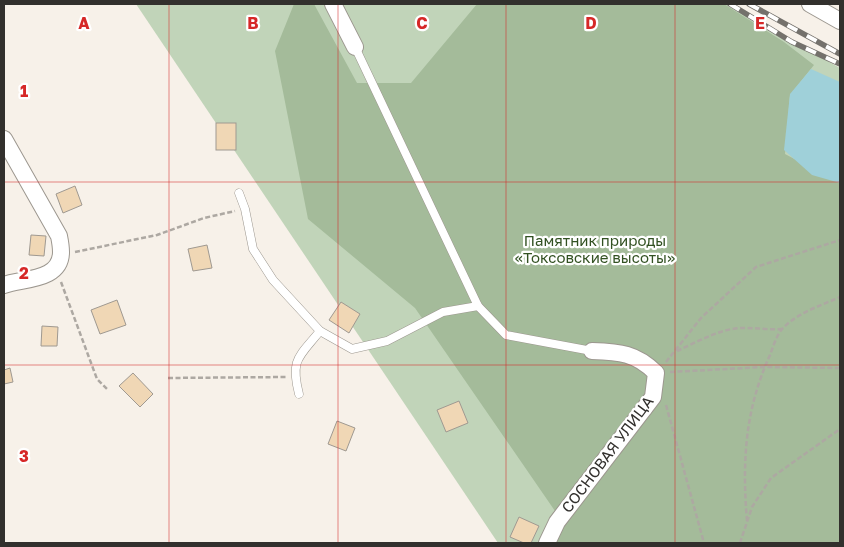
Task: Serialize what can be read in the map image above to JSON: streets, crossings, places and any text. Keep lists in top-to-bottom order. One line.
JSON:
{"streets":{"street":["СОСНОВАЯ УЛИЦА"]},"parks":["Памятник природы «Токсовские высоты»"],"grid":{"columns":["A","B","C","D","E"],"rows":["1","2","3"]}}
